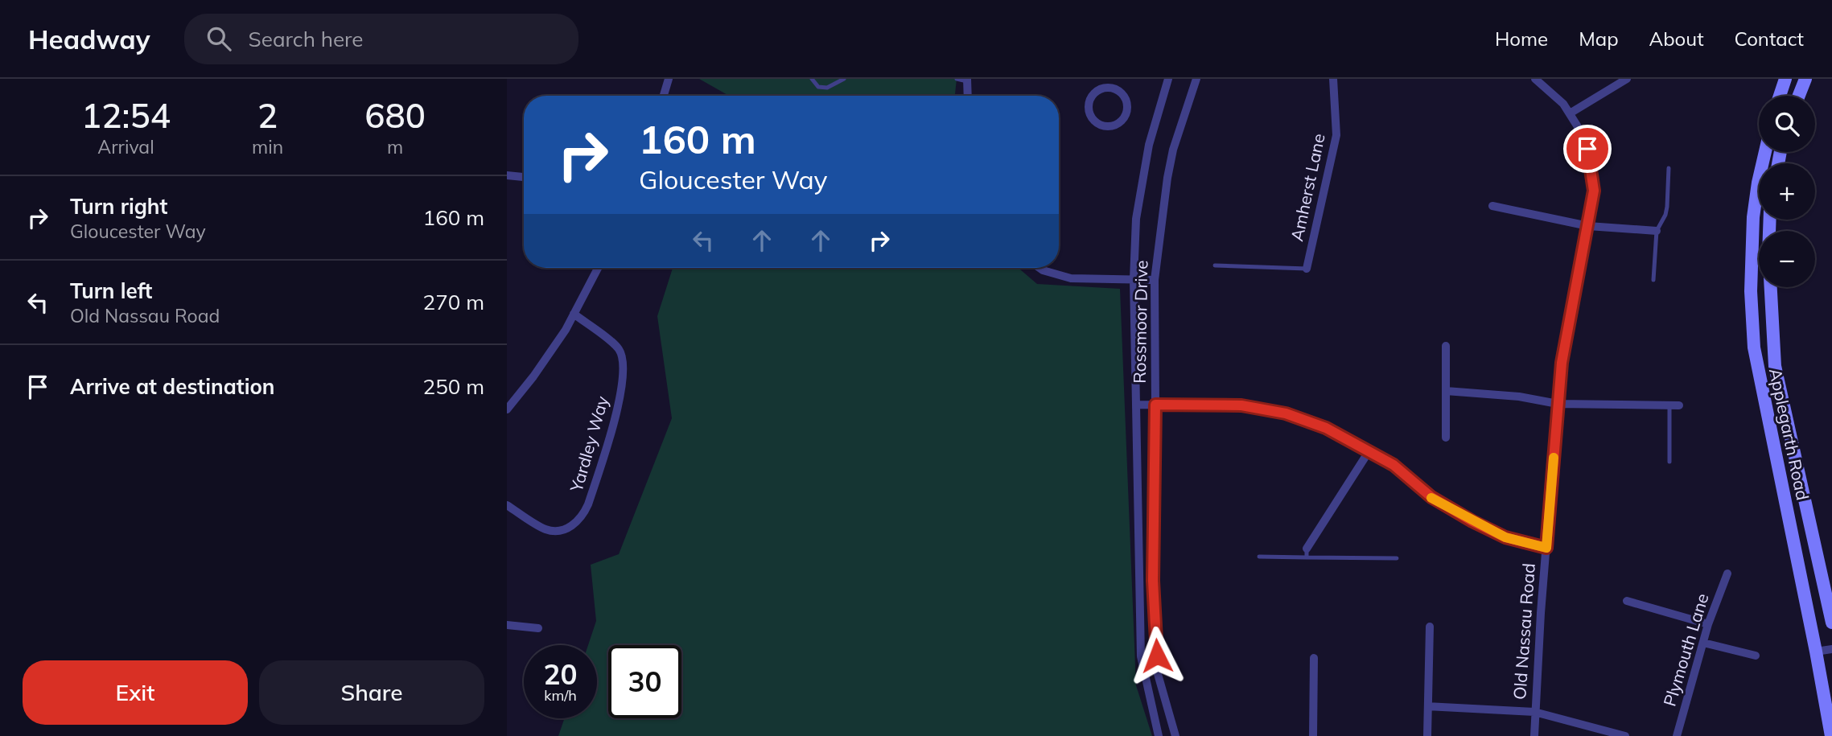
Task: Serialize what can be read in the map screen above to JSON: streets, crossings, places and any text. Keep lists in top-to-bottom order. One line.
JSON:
{"streets":{"main road":["Applegarth Road"],"street":["Amherst Lane","Rossmoor Drive","Yardley Way","Old Nassau Road","Plymouth Lane"]},"page":{"header":"Headway","search":"Search here","nav":["Home","Map","About","Contact"],"eta":["12:54","Arrival","2","min","680","m"],"map_buttons":["+","−"],"turn":["160 m","Gloucester Way"],"list":[{"name":"Turn right","note":"Gloucester Way","value":"160 m"},{"name":"Turn left","note":"Old Nassau Road","value":"270 m"},{"name":"Arrive at destination","value":"250 m"}],"speed":"20 km/h","limit":"30","buttons":["Exit","Share"]}}
